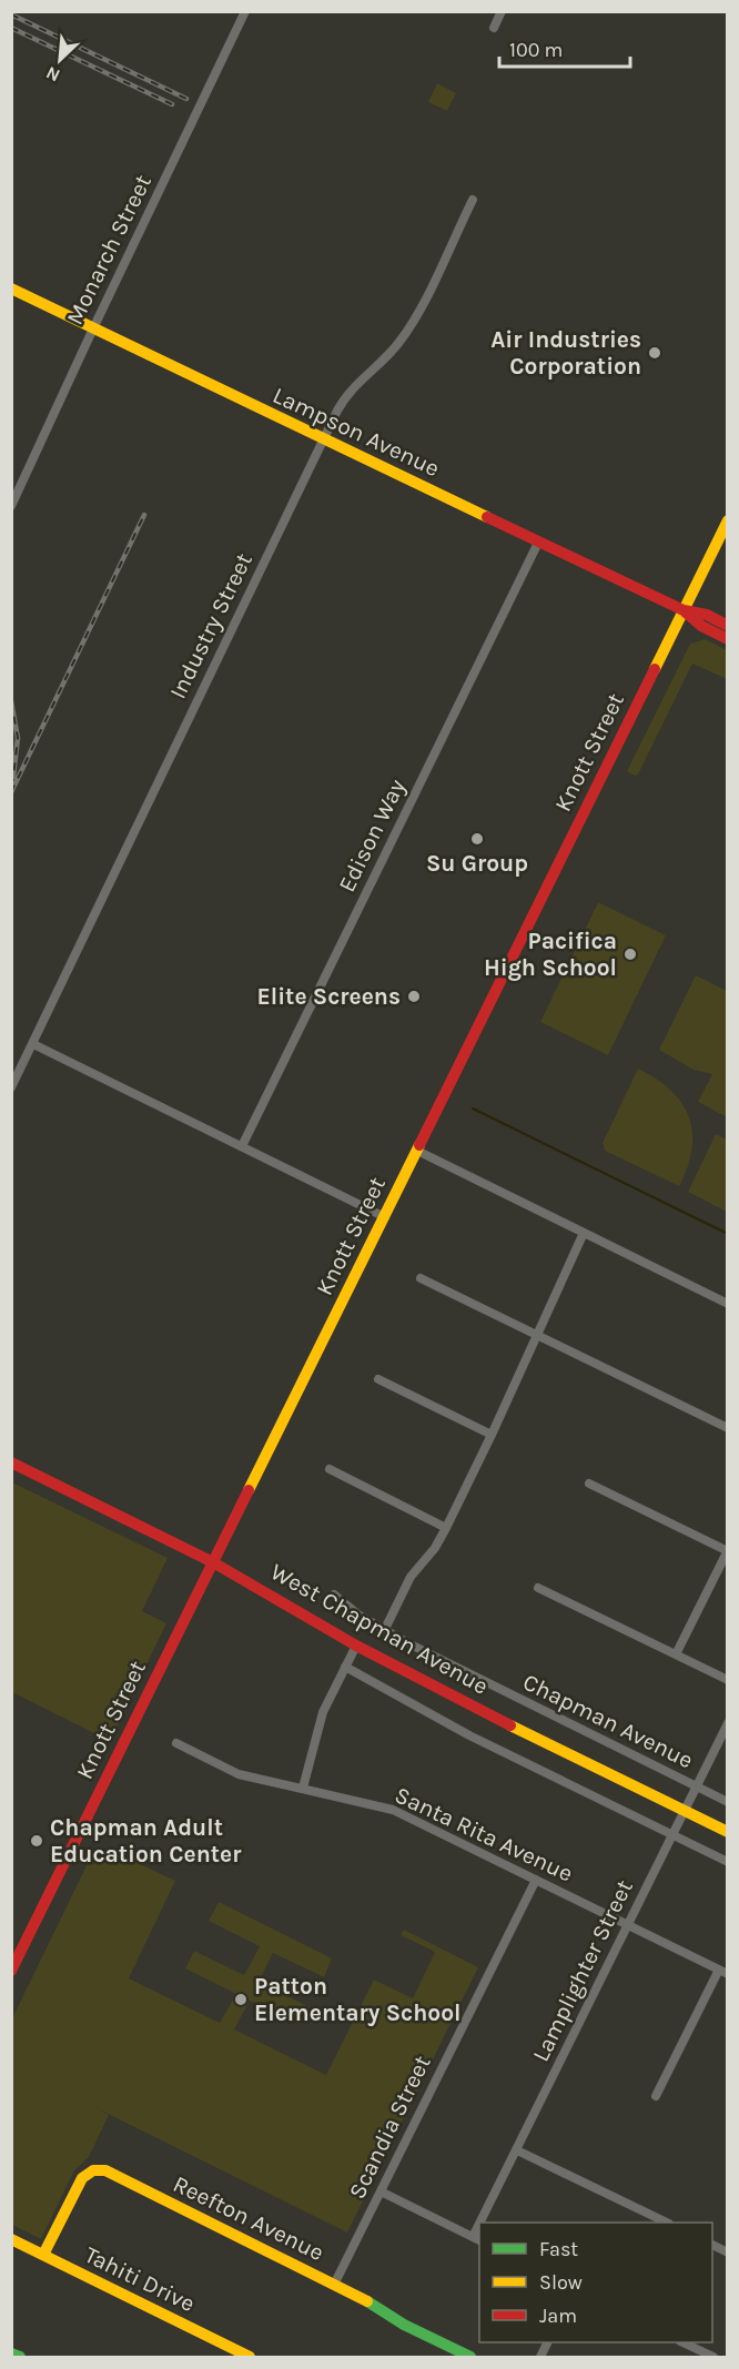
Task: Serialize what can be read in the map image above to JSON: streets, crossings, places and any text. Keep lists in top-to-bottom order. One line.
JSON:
{"streets":{"main road":["Lampson Avenue","Knott Street","West Chapman Avenue","Reefton Avenue","Tahiti Drive"],"street":["Monarch Street","Industry Street","Edison Way","Chapman Avenue","Santa Rita Avenue","Lamplighter Street","Scandia Street"]},"crossings":[["Monarch Street","Lampson Avenue"],["Lampson Avenue","Industry Street"],["Lampson Avenue","Knott Street"],["Lampson Avenue","Edison Way"],["Knott Street","West Chapman Avenue"],["West Chapman Avenue","Lamplighter Street"],["Chapman Avenue","Lamplighter Street"],["Santa Rita Avenue","Lamplighter Street"],["Santa Rita Avenue","Scandia Street"],["Scandia Street","Reefton Avenue"],["Reefton Avenue","Tahiti Drive"]],"places":["Air Industries Corporation","Su Group","Pacifica High School","Elite Screens","Chapman Adult Education Center","Patton Elementary School"],"legend":["Fast","Slow","Jam"],"scale_bar":"100 m","north":"bottom left"}
